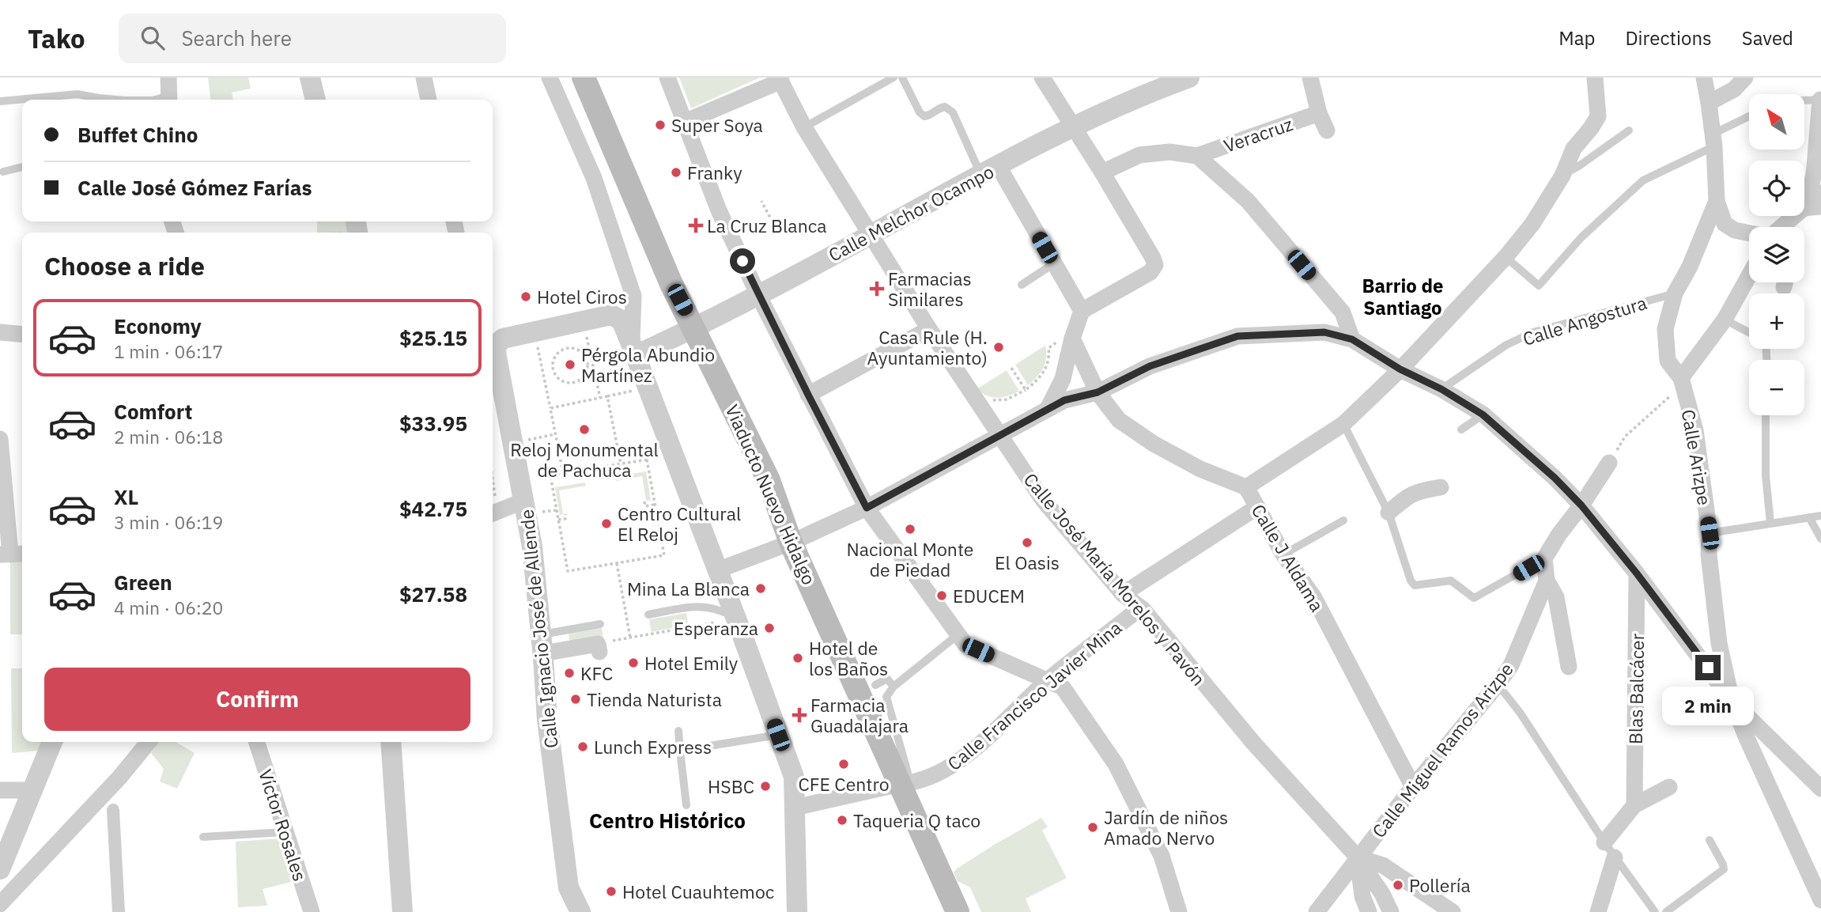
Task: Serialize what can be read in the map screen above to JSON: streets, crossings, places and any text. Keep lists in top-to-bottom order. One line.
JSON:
{"streets":{"main road":["Viaducto Nuevo Hidalgo"],"street":["Veracruz","Calle Melchor Ocampo","Calle Arizpe","Calle J Aldama","Calle José María Morelos y Pavón","Calle Ignacio José de Allende","Blas Balcácer","Calle Francisco Javier Mina","Calle Miguel Ramos Arizpe","Víctor Rosales"],"lane":["Calle Angostura"]},"crossings":[["Calle Melchor Ocampo","Viaducto Nuevo Hidalgo"],["Calle Melchor Ocampo","Calle José María Morelos y Pavón"],["Calle Angostura","Calle Arizpe"],["Viaducto Nuevo Hidalgo","Calle Francisco Javier Mina"],["Calle J Aldama","Calle Francisco Javier Mina"],["Calle J Aldama","Calle Miguel Ramos Arizpe"],["Calle José María Morelos y Pavón","Calle Francisco Javier Mina"],["Calle José María Morelos y Pavón","Calle Miguel Ramos Arizpe"]],"districts":["Barrio de Santiago","Centro Histórico"],"places":{"other":["Super Soya","Franky","Hotel Ciros","Casa Rule (H. Ayuntamiento)","Pérgola Abundio Martínez","Reloj Monumental de Pachuca","Centro Cultural El Reloj","Nacional Monte de Piedad","El Oasis","Mina La Blanca","EDUCEM","Esperanza","Hotel de los Baños","Hotel Emily","KFC","Tienda Naturista","Lunch Express","CFE Centro","HSBC","Taqueria Q taco","Jardín de niños Amado Nervo","Pollería","Hotel Cuauhtemoc"],"health":["La Cruz Blanca","Farmacias Similares","Farmacia Guadalajara"]},"north":"top left","page":{"header":"Tako","search":"Search here","nav":["Map","Directions","Saved"],"map_buttons":["+","−"],"banner":["Buffet Chino","Calle José Gómez Farías"],"heading":"Choose a ride","list":[{"name":"Economy","note":"1 min · 06:17","value":"$25.15"},{"name":"Comfort","note":"2 min · 06:18","value":"$33.95"},{"name":"XL","note":"3 min · 06:19","value":"$42.75"},{"name":"Green","note":"4 min · 06:20","value":"$27.58"}],"buttons":"Confirm","bubble":"2 min"}}
